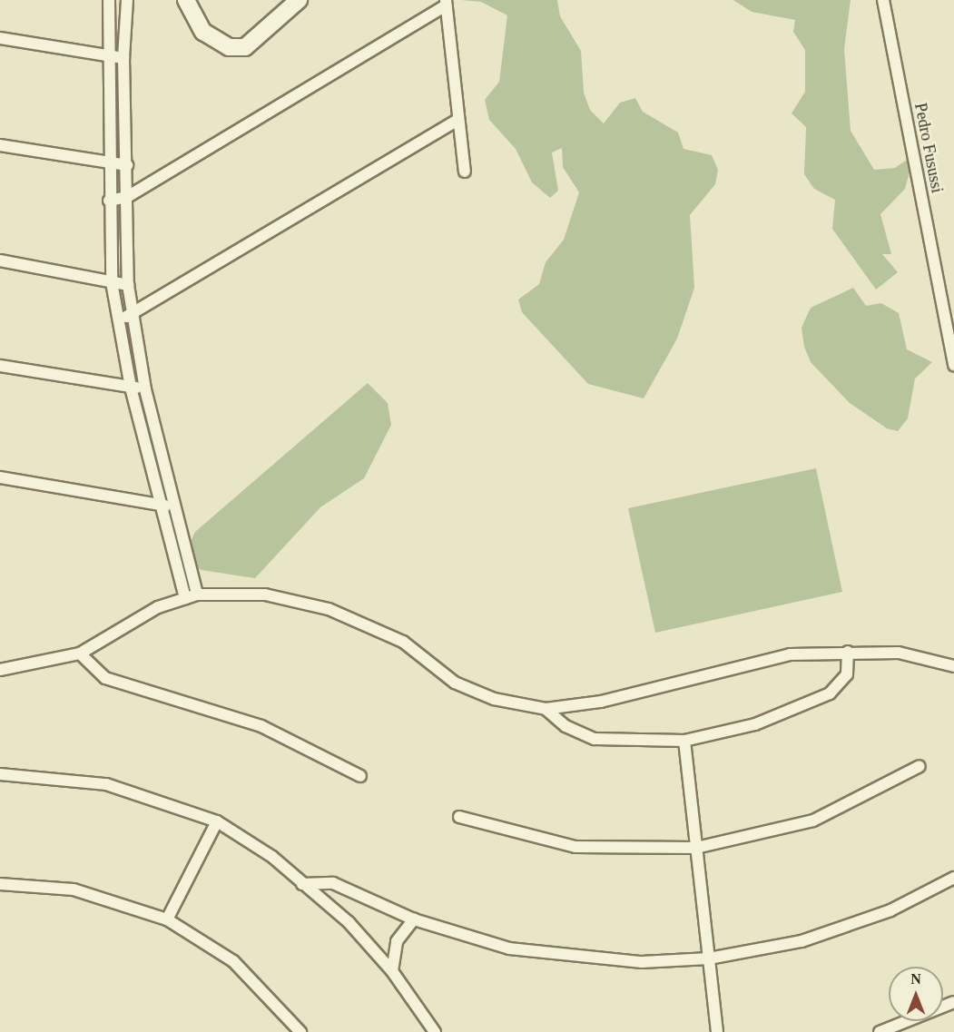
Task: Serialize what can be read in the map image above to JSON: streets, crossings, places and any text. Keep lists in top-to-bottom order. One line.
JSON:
{"streets":{"street":["Pedro Fusussi"]},"north":"top"}
